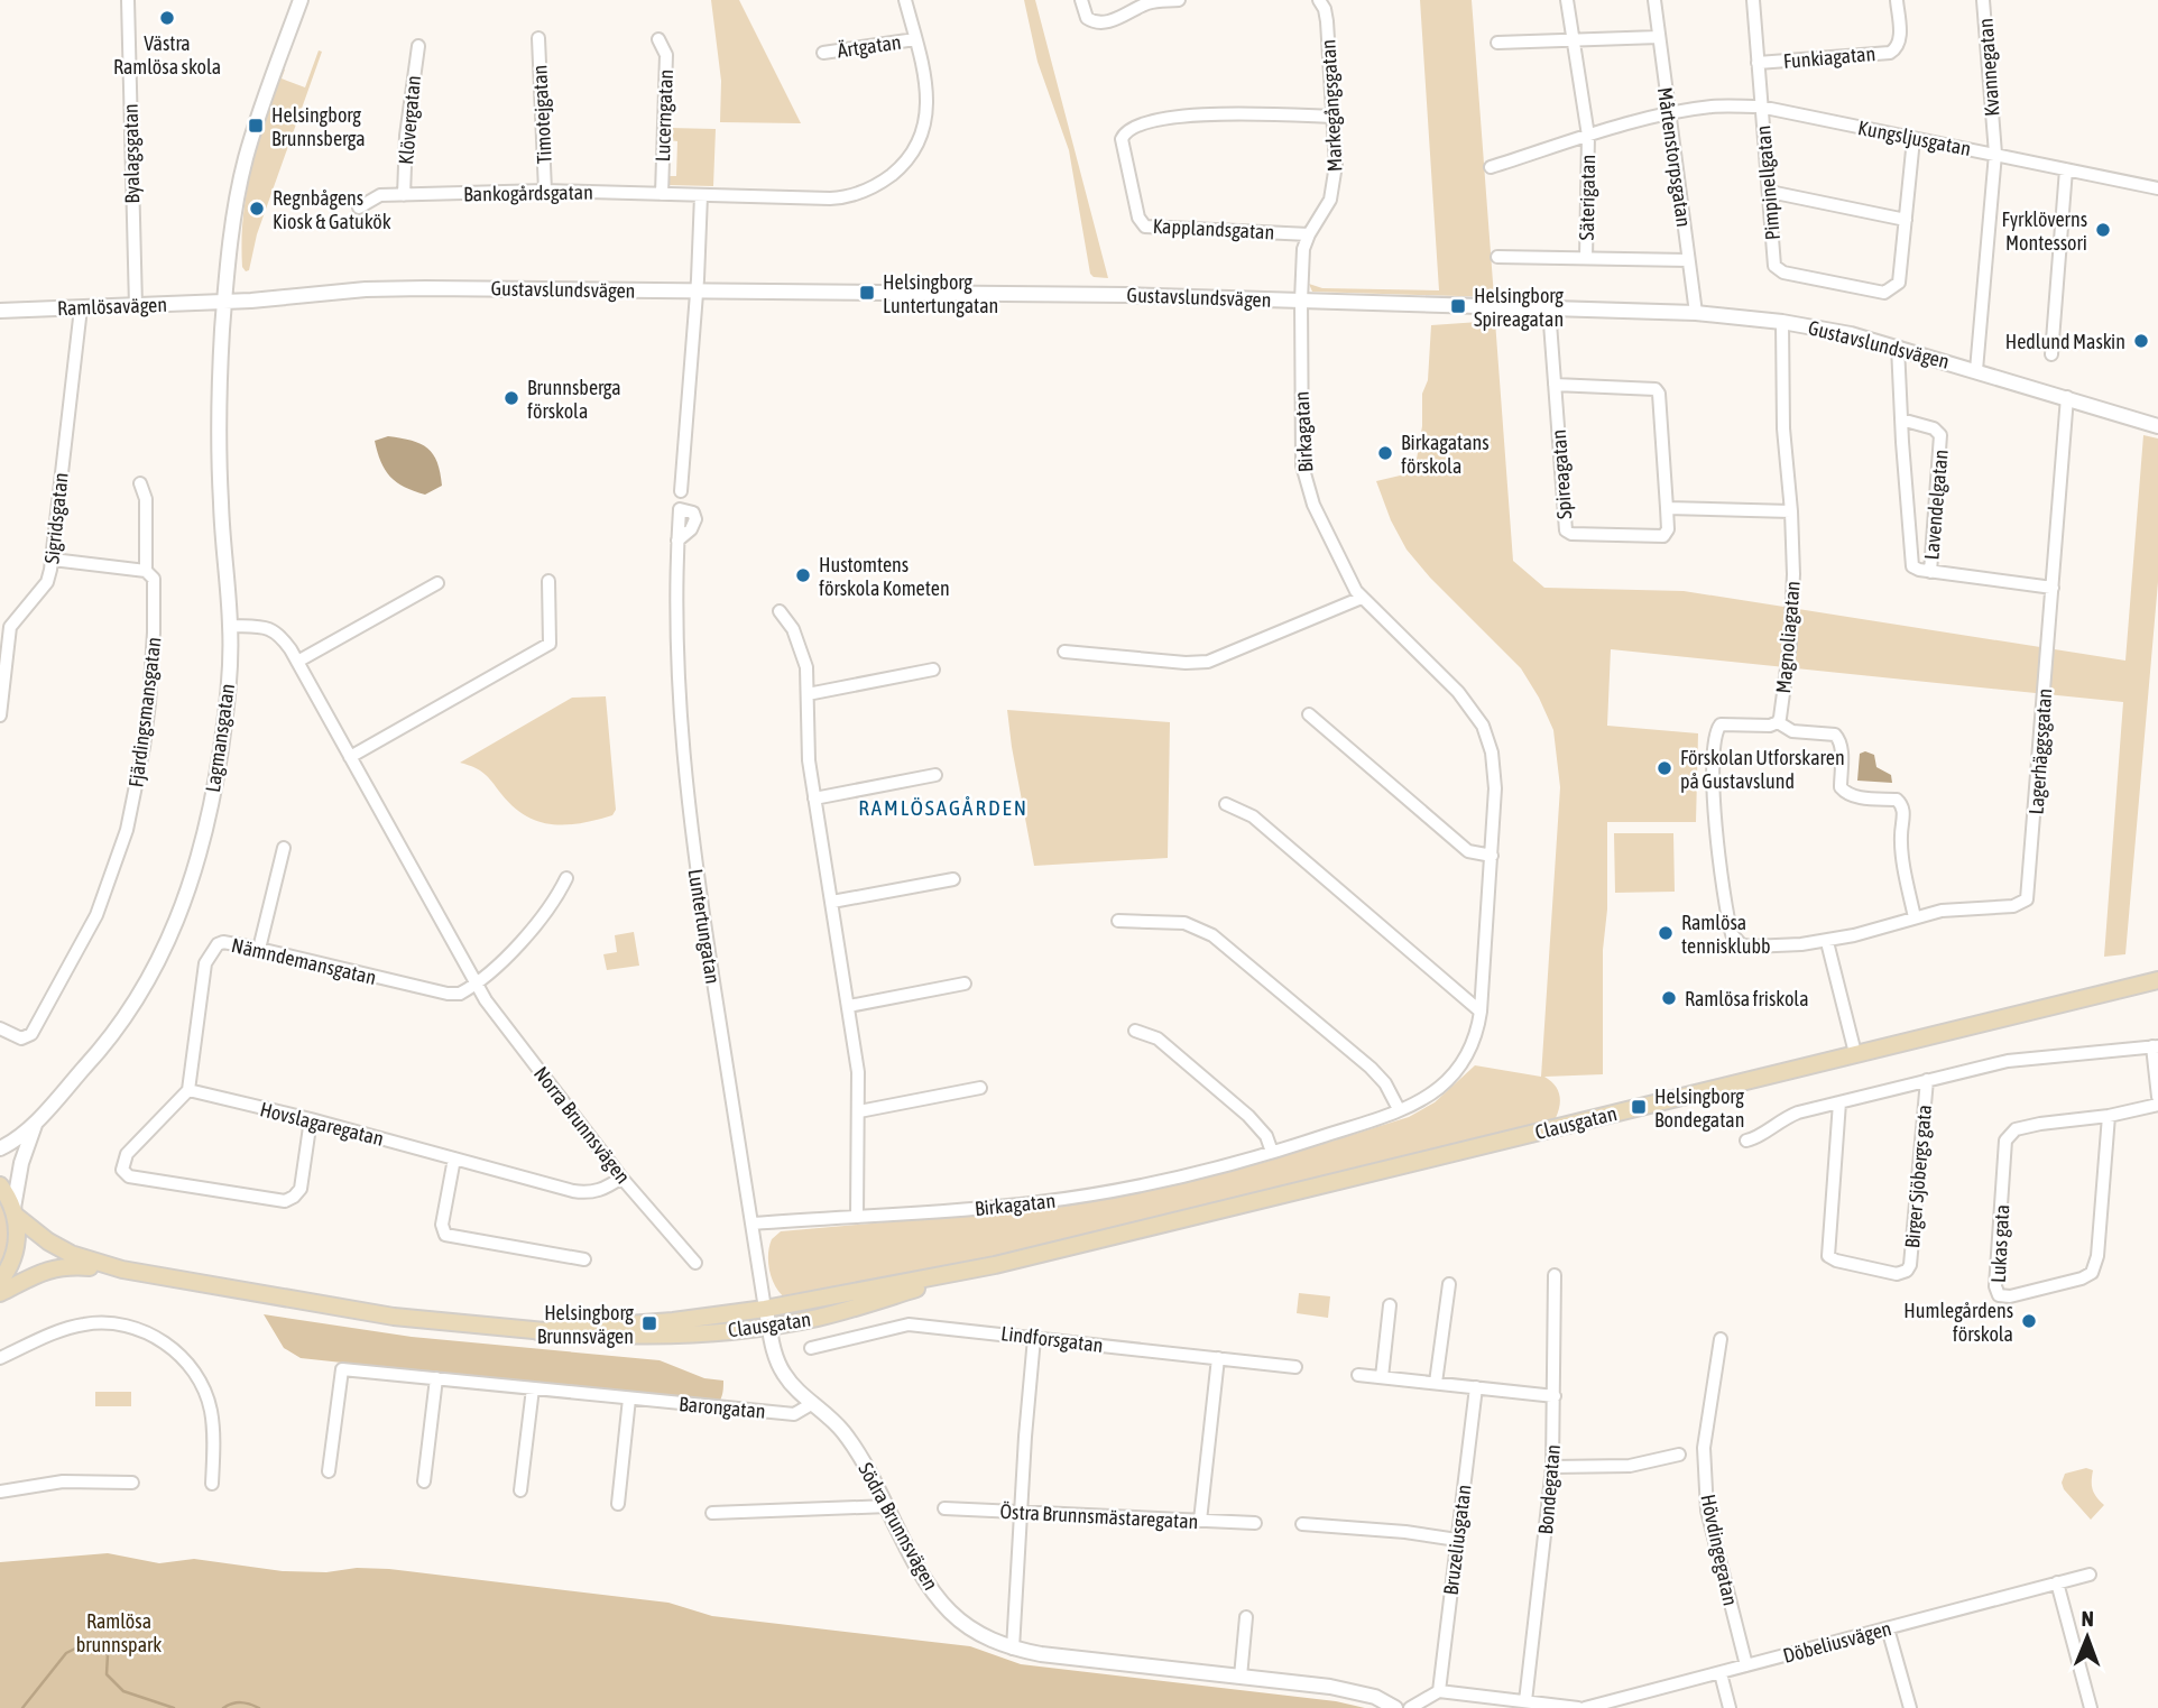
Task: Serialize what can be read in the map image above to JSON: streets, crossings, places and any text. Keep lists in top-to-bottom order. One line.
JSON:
{"streets":{"main road":["Clausgatan"],"street":["Ärtgatan","Funkiagatan","Kvannegatan","Markegångsgatan","Timotejgatan","Lucerngatan","Klövergatan","Kungsljusgatan","Byalagsgatan","Mårtenstorpsgatan","Pimpinellgatan","Bankogårdsgatan","Säterigatan","Kapplandsgatan","Gustavslundsvägen","Ramlösavägen","Birkagatan","Spireagatan","Lavendelgatan","Sigridsgatan","Magnoliagatan","Fjärdingsmansgatan","Lagmansgatan","Lagerhäggsgatan","Luntertungatan","Nämndemansgatan","Hovslagaregatan","Norra Brunnsvägen","Birger Sjöbergs gata","Lukas gata","Lindforsgatan","Barongatan","Bondegatan","Östra Brunnsmästaregatan","Södra Brunnsvägen","Bruzeliusgatan","Hövdingegatan","Döbeliusvägen"]},"crossings":[["Ärtgatan","Bankogårdsgatan"],["Funkiagatan","Pimpinellgatan"],["Kvannegatan","Kungsljusgatan"],["Kvannegatan","Gustavslundsvägen"],["Markegångsgatan","Kapplandsgatan"],["Markegångsgatan","Gustavslundsvägen"],["Markegångsgatan","Birkagatan"],["Timotejgatan","Bankogårdsgatan"],["Lucerngatan","Bankogårdsgatan"],["Klövergatan","Bankogårdsgatan"],["Kungsljusgatan","Mårtenstorpsgatan"],["Kungsljusgatan","Pimpinellgatan"],["Kungsljusgatan","Säterigatan"],["Byalagsgatan","Ramlösavägen"],["Mårtenstorpsgatan","Säterigatan"],["Mårtenstorpsgatan","Gustavslundsvägen"],["Gustavslundsvägen","Ramlösavägen"],["Gustavslundsvägen","Birkagatan"],["Gustavslundsvägen","Spireagatan"],["Gustavslundsvägen","Lavendelgatan"],["Gustavslundsvägen","Magnoliagatan"],["Gustavslundsvägen","Lagmansgatan"],["Gustavslundsvägen","Lagerhäggsgatan"],["Ramlösavägen","Sigridsgatan"],["Ramlösavägen","Lagmansgatan"],["Birkagatan","Luntertungatan"],["Lavendelgatan","Lagerhäggsgatan"],["Magnoliagatan","Lagerhäggsgatan"],["Lagmansgatan","Clausgatan"],["Lagmansgatan","Norra Brunnsvägen"],["Luntertungatan","Clausgatan"],["Luntertungatan","Södra Brunnsvägen"],["Nämndemansgatan","Hovslagaregatan"],["Nämndemansgatan","Norra Brunnsvägen"],["Clausgatan","Södra Brunnsvägen"],["Hovslagaregatan","Norra Brunnsvägen"],["Barongatan","Södra Brunnsvägen"],["Hövdingegatan","Döbeliusvägen"]],"districts":["RAMLÖSAGÅRDEN"],"parks":["Ramlösa brunnspark"],"places":{"other":["Västra Ramlösa skola","Regnbågens Kiosk & Gatukök","Fyrklöverns Montessori","Hedlund Maskin","Brunnsberga förskola","Birkagatans förskola","Hustomtens förskola Kometen","Förskolan Utforskaren på Gustavslund","Ramlösa tennisklubb","Ramlösa friskola","Humlegårdens förskola"],"transit":["Helsingborg Brunnsberga","Helsingborg Luntertungatan","Helsingborg Spireagatan","Helsingborg Bondegatan","Helsingborg Brunnsvägen"]},"north":"top"}
